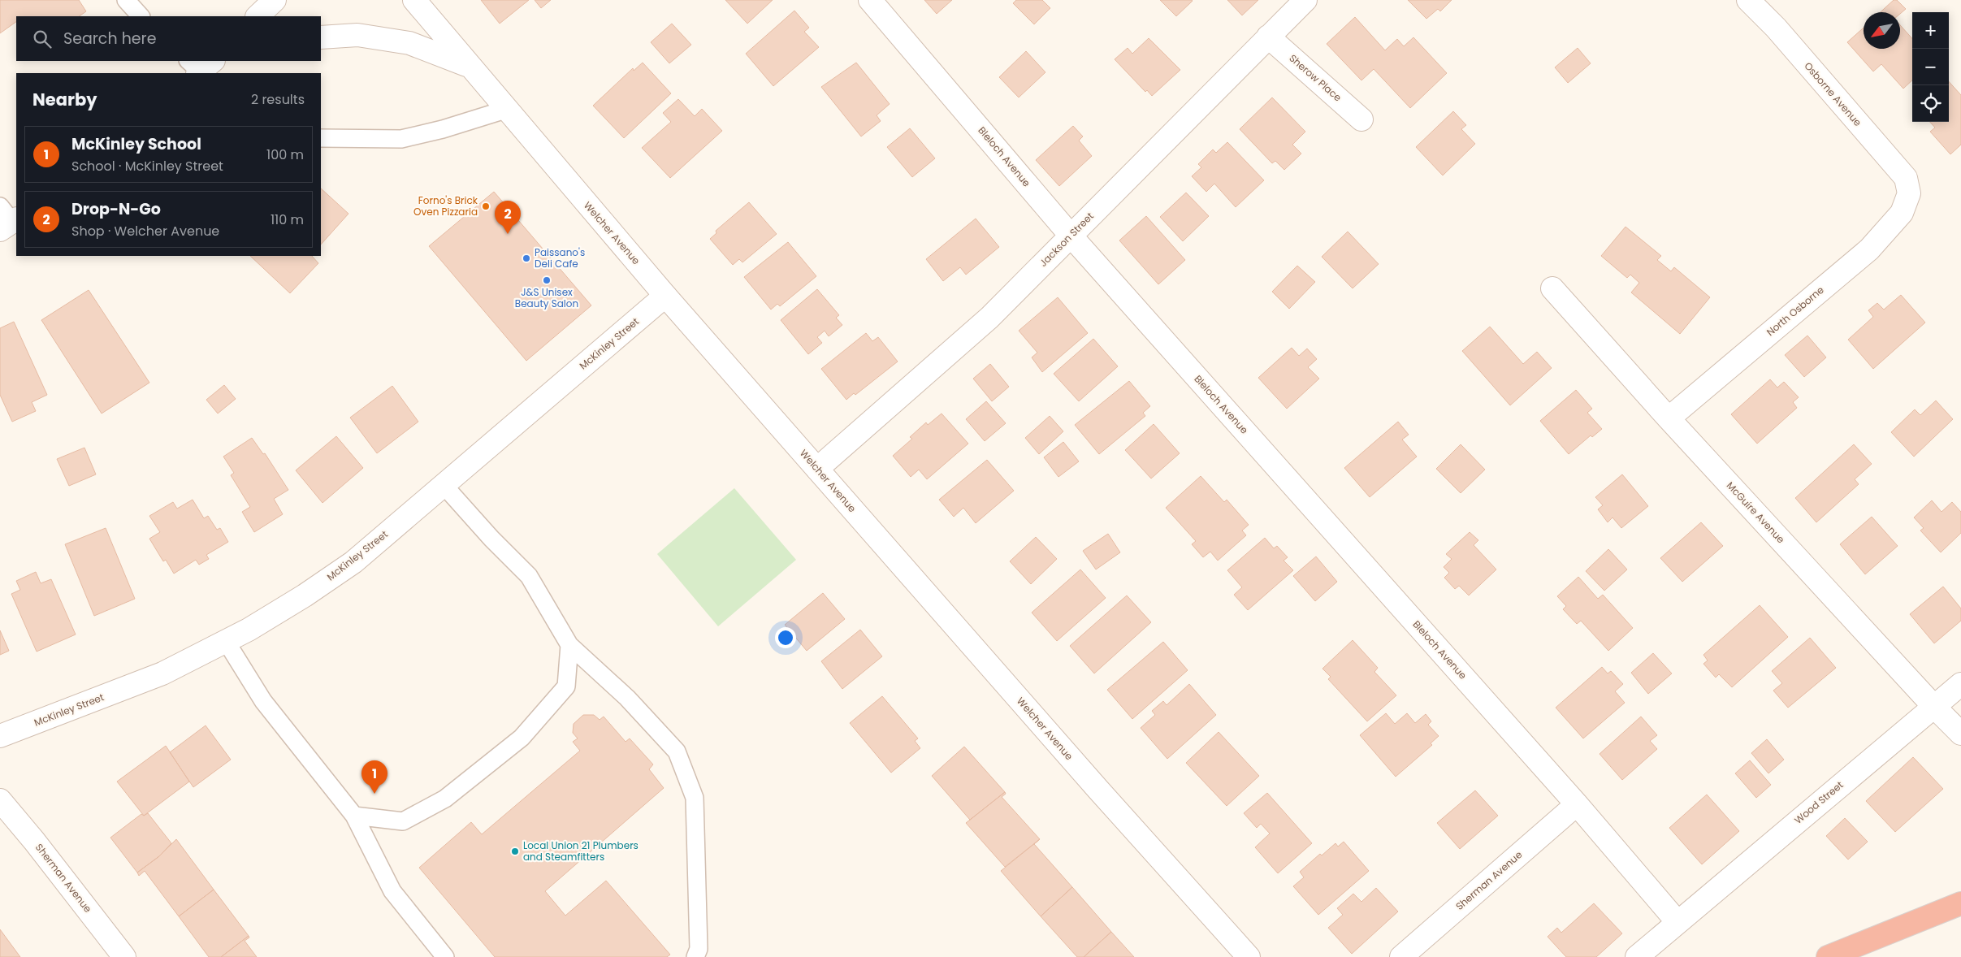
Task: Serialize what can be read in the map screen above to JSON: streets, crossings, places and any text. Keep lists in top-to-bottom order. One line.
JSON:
{"streets":{"street":["Sherow Place","Osborne Avenue","Bleloch Avenue","Welcher Avenue","Jackson Street","North Osborne","McKinley Street","McGuire Avenue","Wood Street","Sherman Avenue"]},"crossings":[["Sherow Place","Jackson Street"],["Osborne Avenue","North Osborne"],["Bleloch Avenue","Jackson Street"],["Bleloch Avenue","Sherman Avenue"],["Welcher Avenue","Jackson Street"],["Welcher Avenue","McKinley Street"],["North Osborne","McGuire Avenue"],["McGuire Avenue","Wood Street"]],"places":["Forno's Brick Oven Pizzaria","Paissano's Deli Cafe","J&S Unisex Beauty Salon","Local Union 21 Plumbers and Steamfitters"],"north":"bottom left","page":{"map_buttons":["+","−"],"search":"Search here","heading":["Nearby","2 results"],"list":[{"mark":"1","name":"McKinley School","note":"School · McKinley Street","value":"100 m"},{"mark":"2","name":"Drop-N-Go","note":"Shop · Welcher Avenue","value":"110 m"}],"pins":["2","1"]}}
